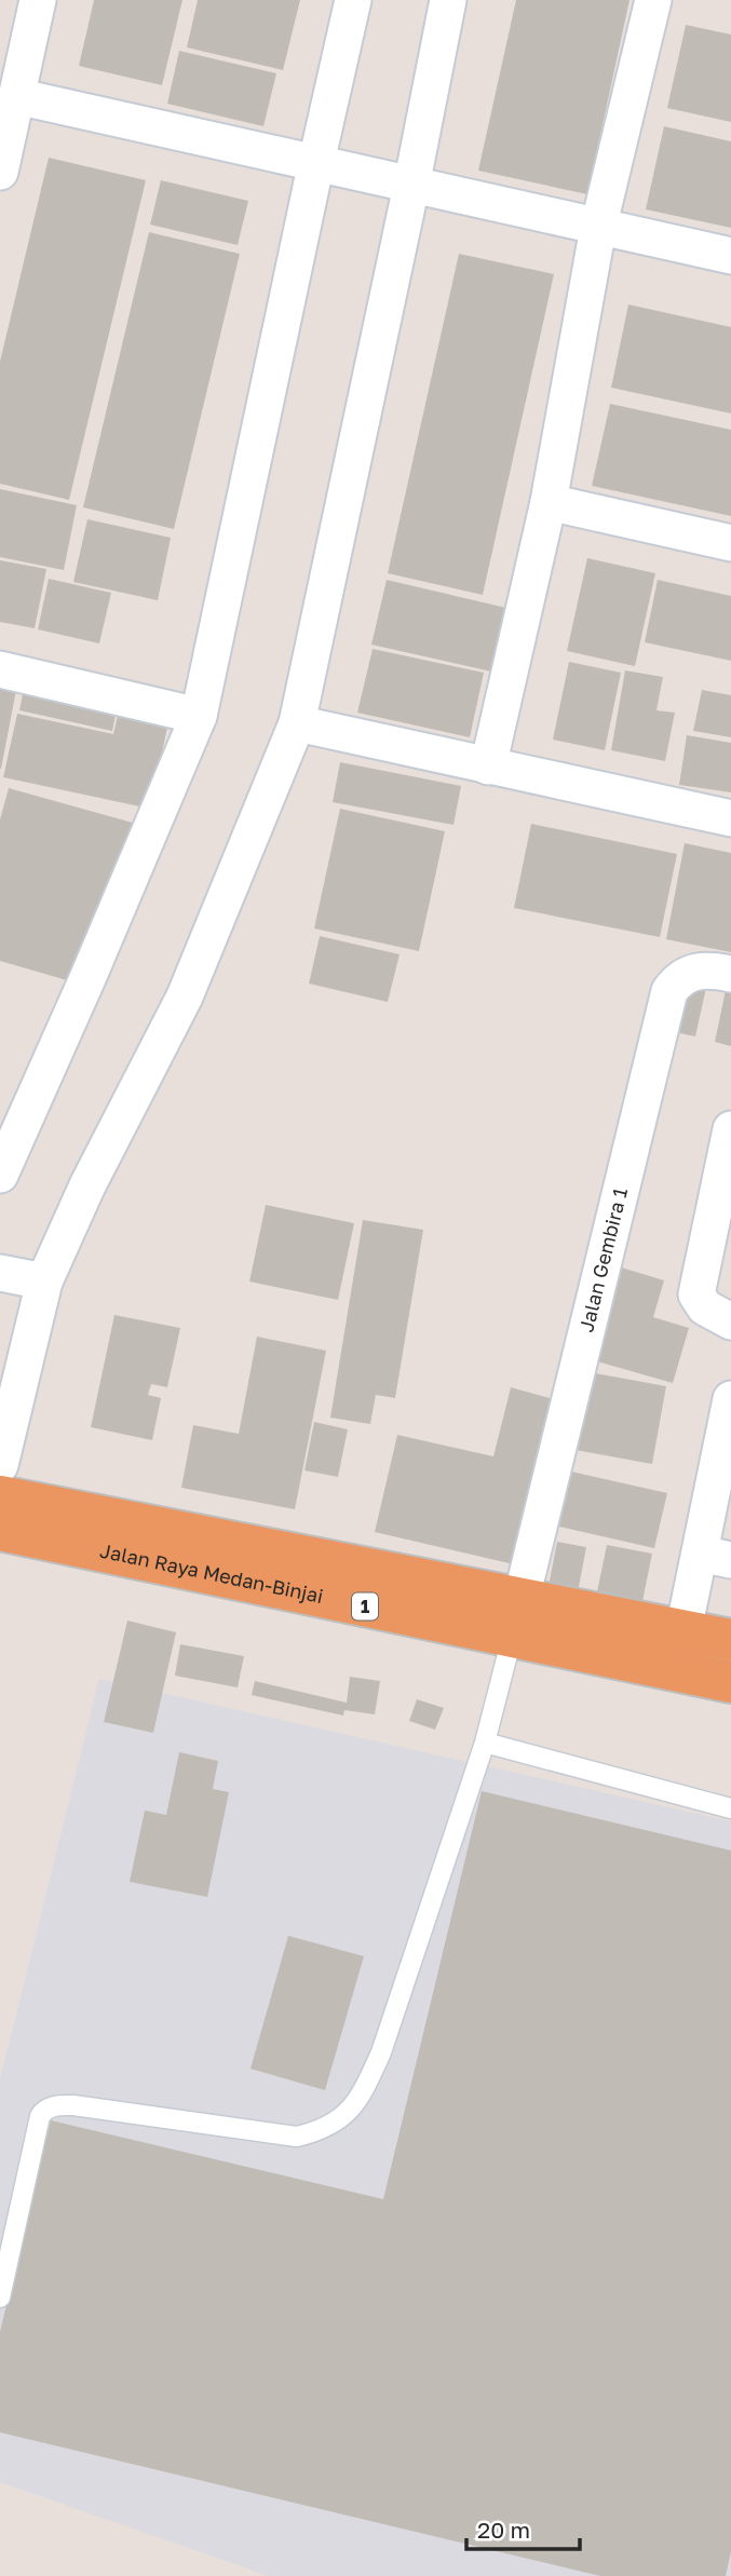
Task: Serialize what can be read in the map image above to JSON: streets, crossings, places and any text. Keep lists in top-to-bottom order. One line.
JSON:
{"streets":{"highway":["Jalan Raya Medan-Binjai","1"],"street":["Jalan Gembira 1"]},"crossings":[["Jalan Gembira 1","Jalan Raya Medan-Binjai"]],"scale_bar":"20 m"}
